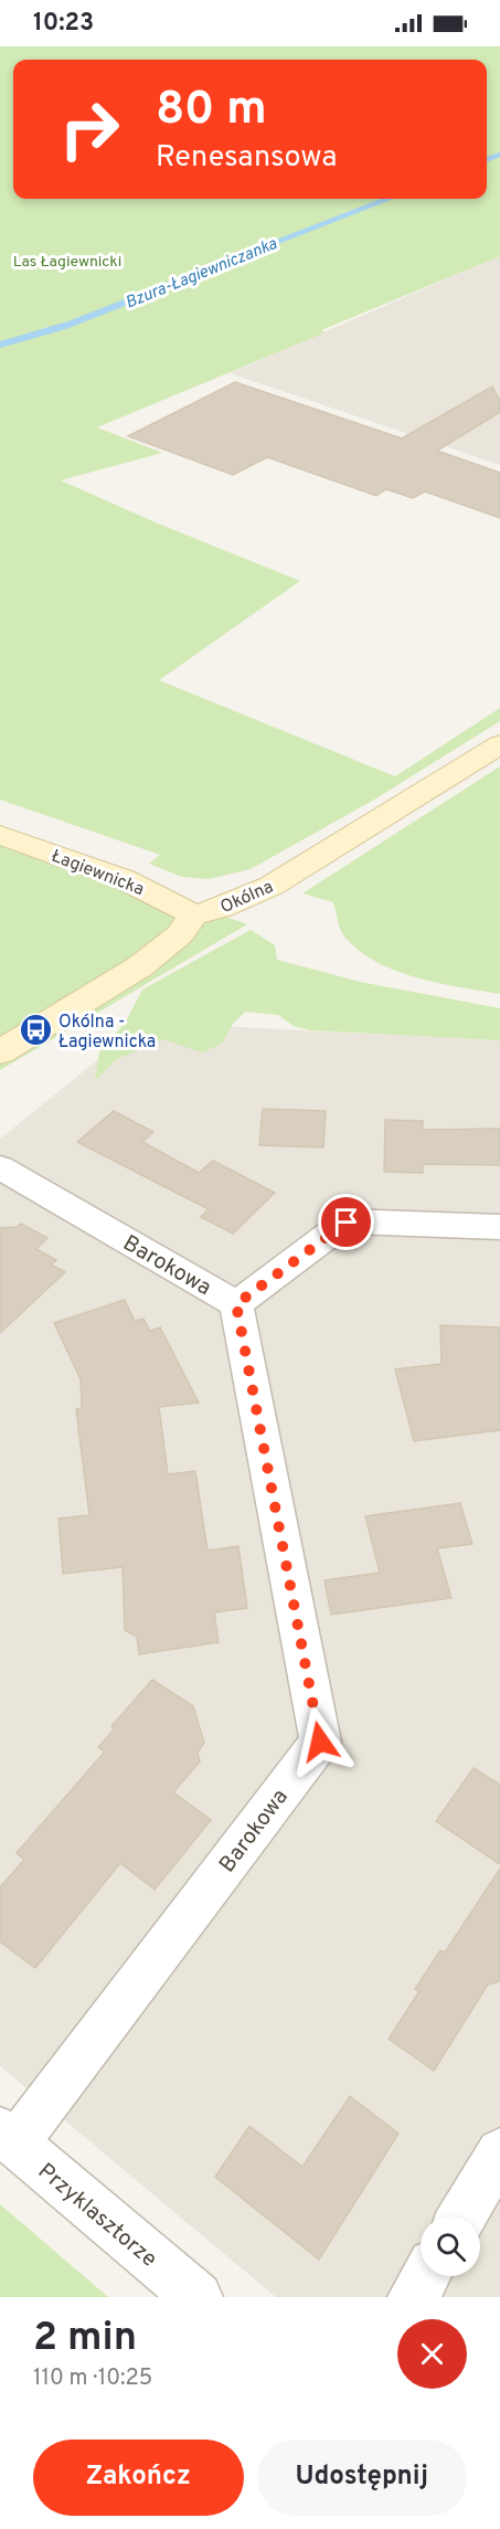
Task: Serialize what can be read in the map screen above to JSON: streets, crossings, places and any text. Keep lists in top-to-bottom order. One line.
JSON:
{"streets":{"street":["Łagiewnicka","Okólna","Barokowa","Przyklasztorze"]},"crossings":[["Łagiewnicka","Okólna"],["Barokowa","Przyklasztorze"]],"water":["Bzura-Łagiewniczanka"],"parks":["Las Łagiewnicki"],"places":{"bus stop":["Okólna - Łagiewnicka"]},"page":{"status":"10:23","turn":["80 m","Renesansowa"],"heading":["2 min","110 m · 10:25"],"buttons":["Zakończ","Udostępnij"]}}
